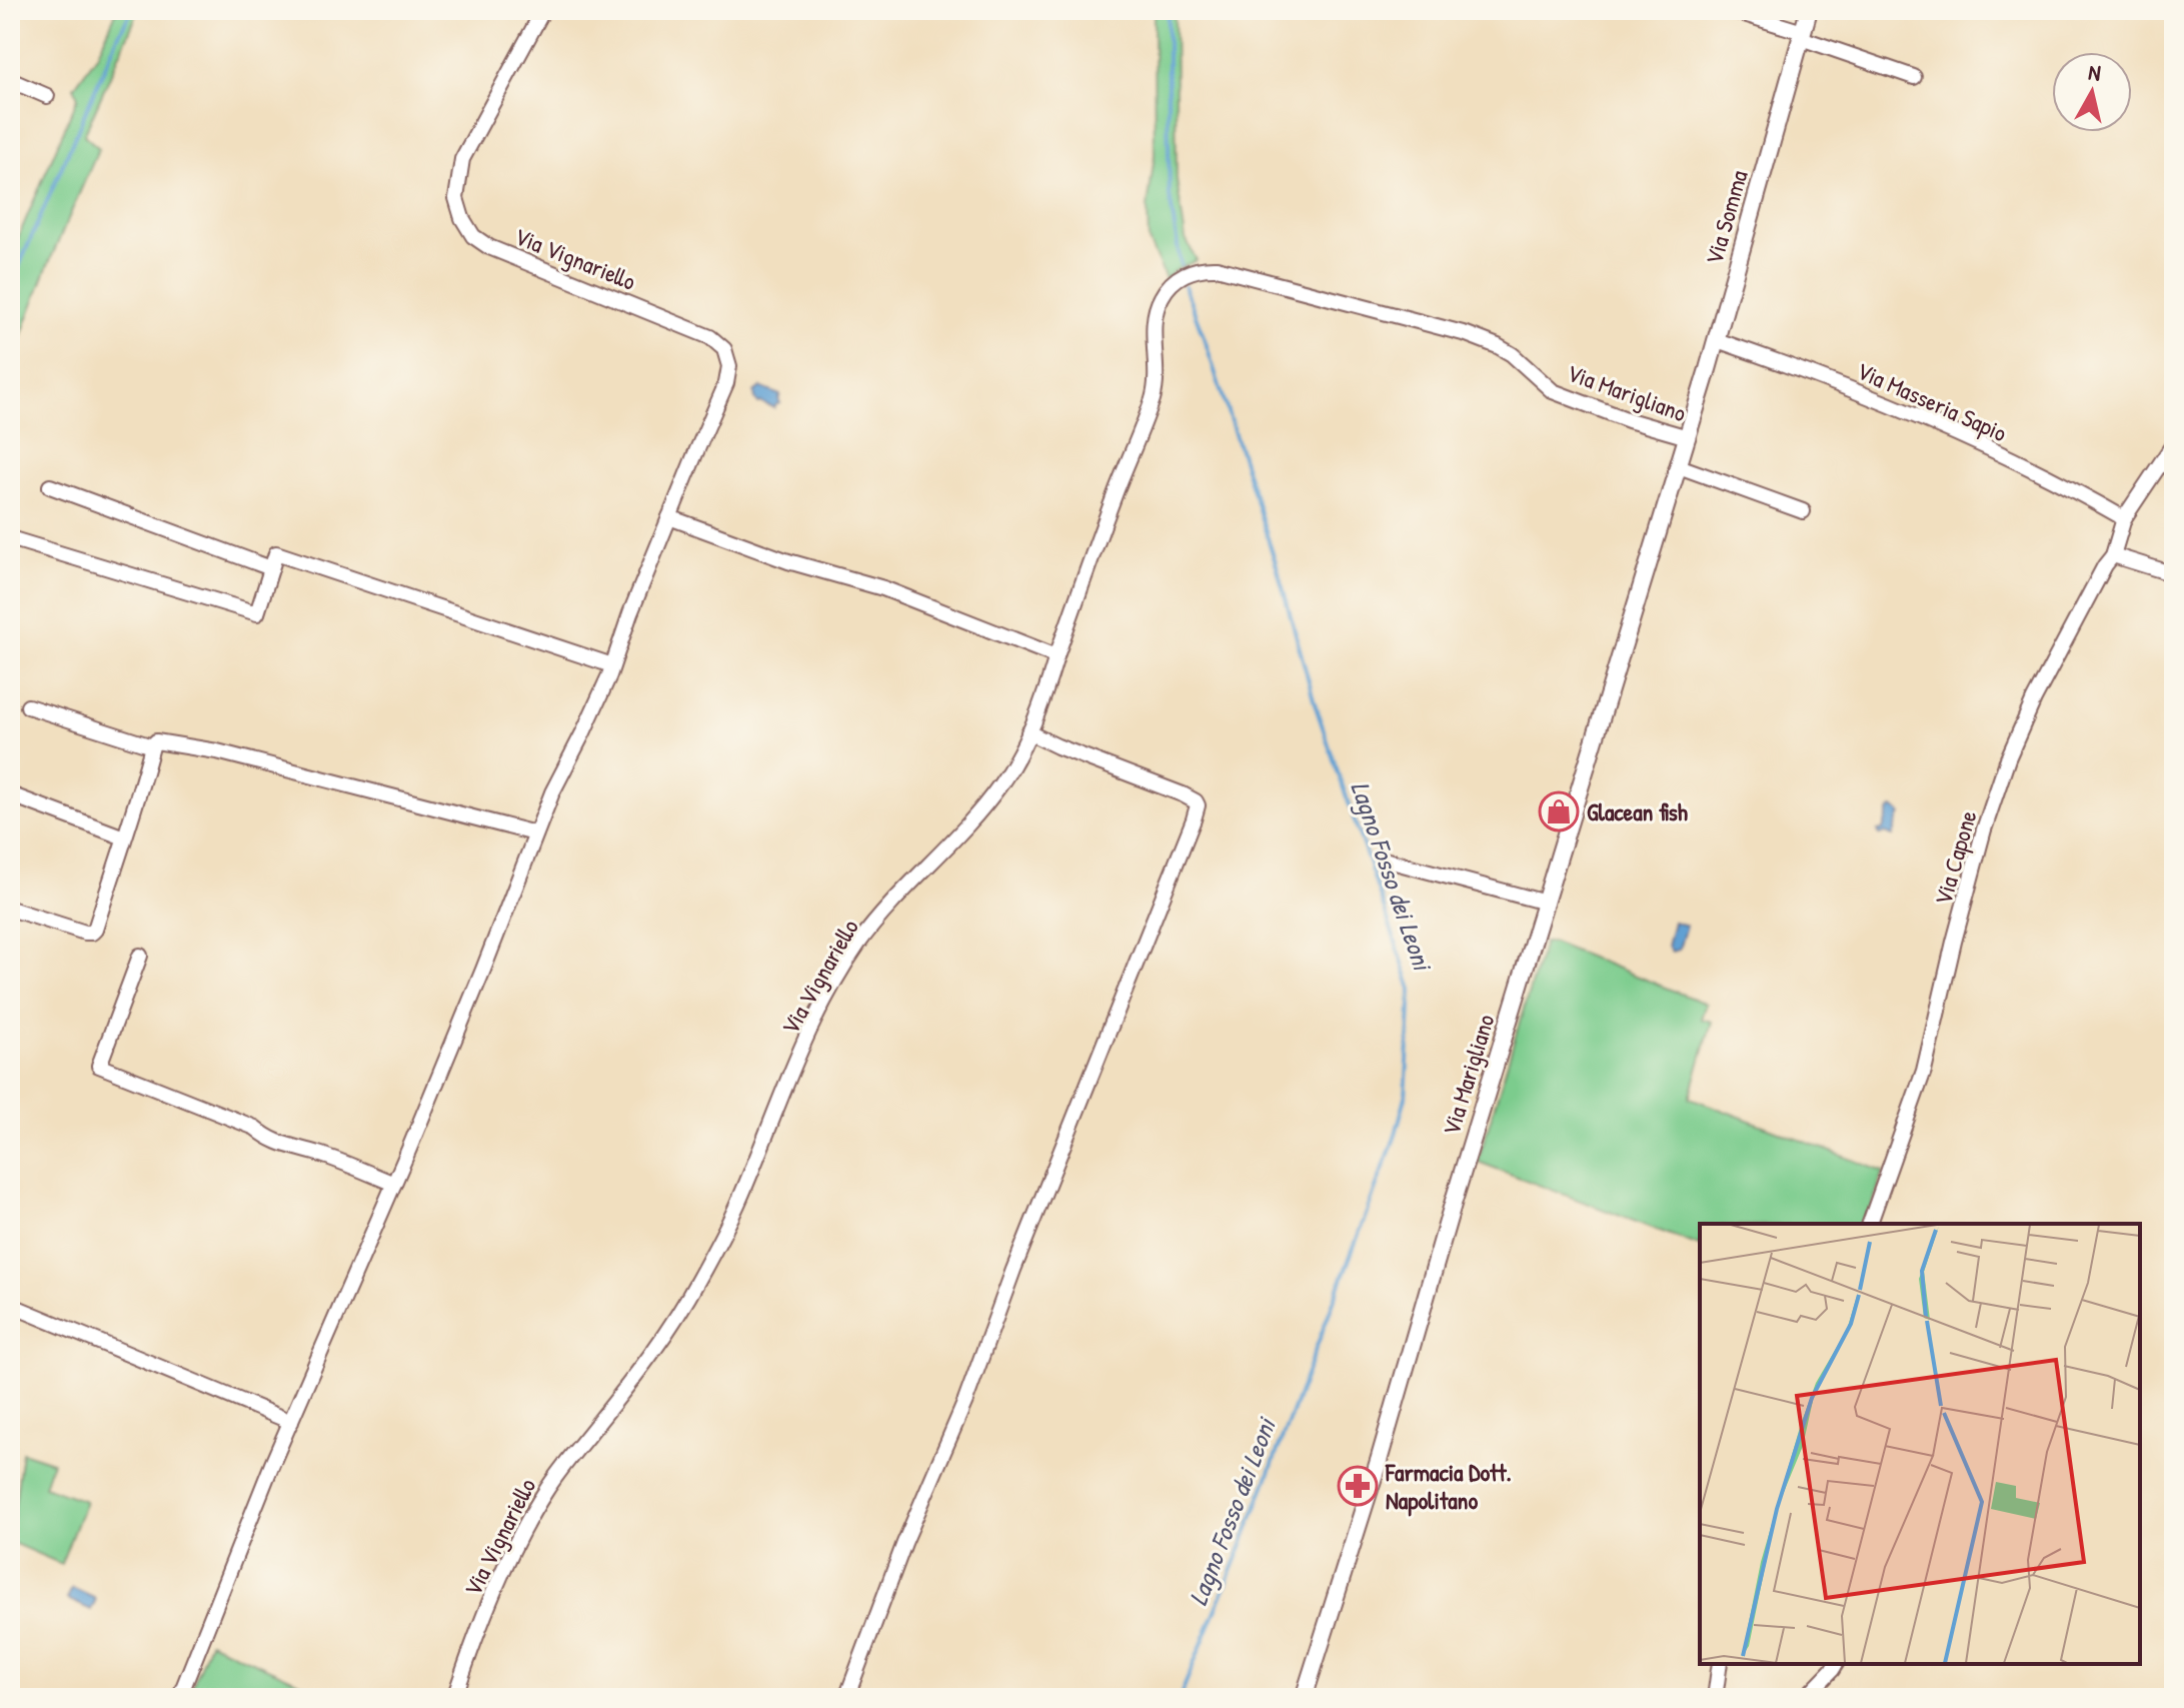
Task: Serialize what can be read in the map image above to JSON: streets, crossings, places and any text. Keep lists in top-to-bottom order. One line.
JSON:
{"streets":{"street":["Via Somma","Via Vignariello","Via Marigliano","Via Masseria Sapio","Via Capone"]},"crossings":[["Via Somma","Via Marigliano"],["Via Somma","Via Masseria Sapio"],["Via Vignariello","Via Marigliano"],["Via Masseria Sapio","Via Capone"]],"water":["Lagno Fosso dei Leoni"],"places":{"shop":["Glacean fish"],"pharmacy":["Farmacia Dott. Napolitano"]},"north":"top"}
